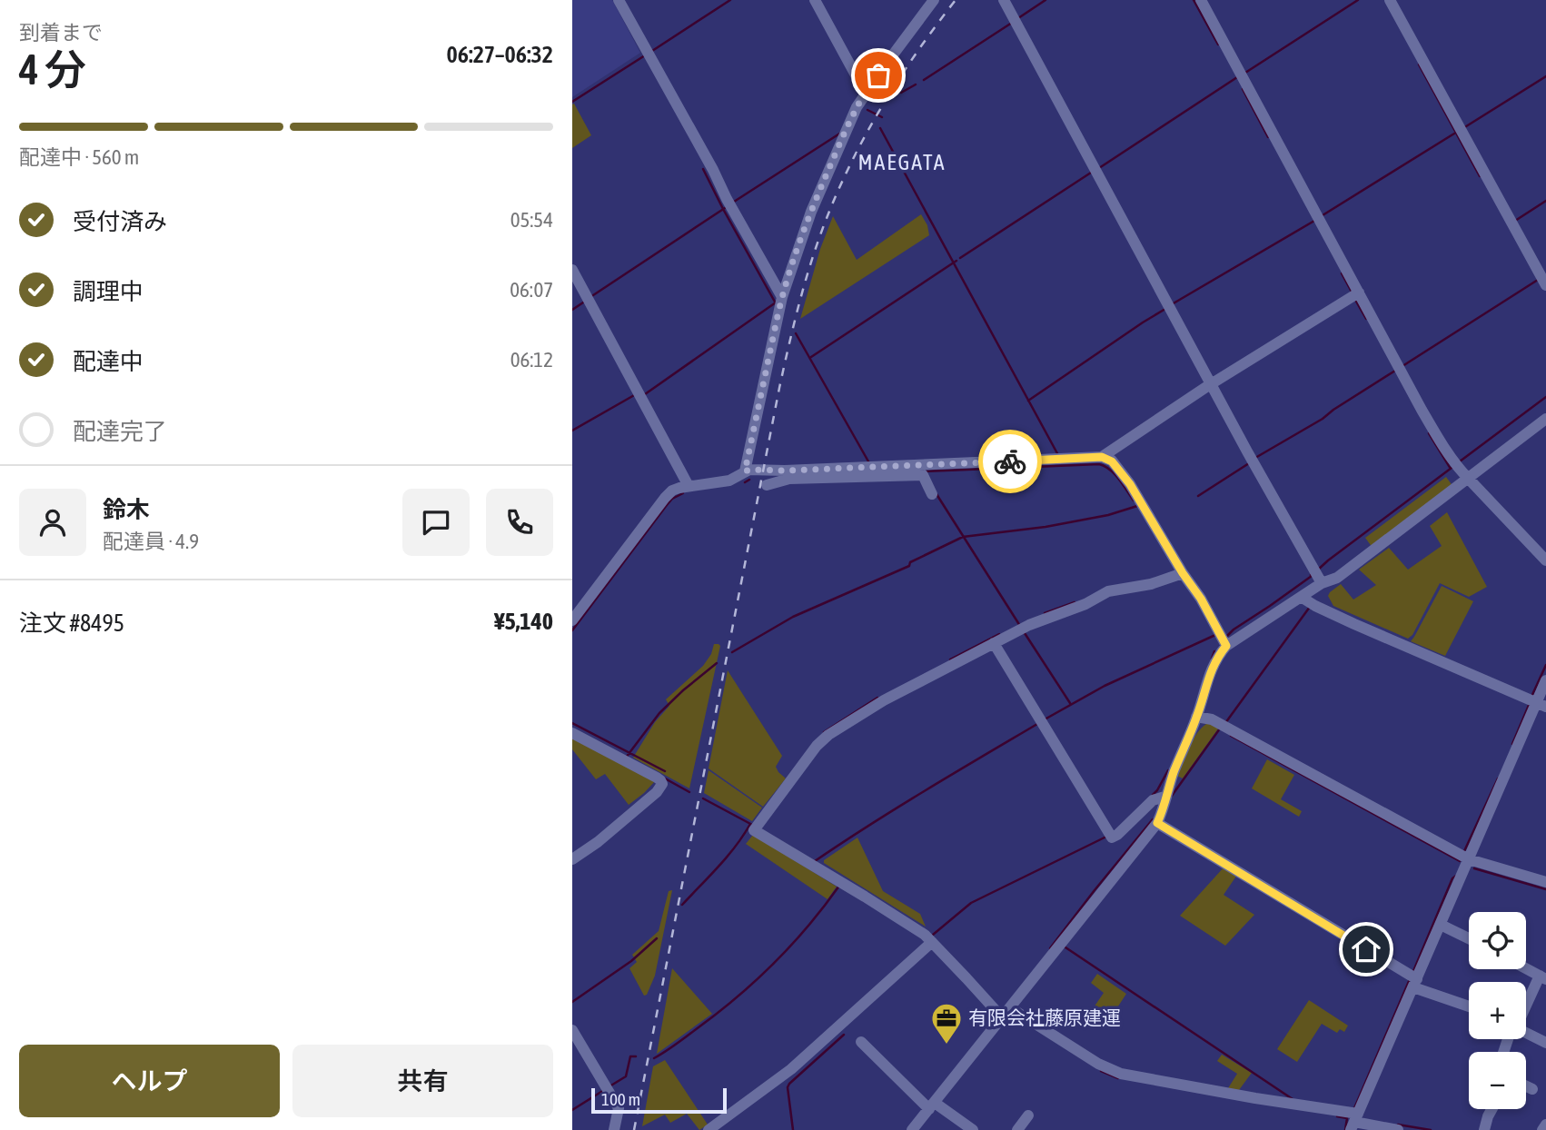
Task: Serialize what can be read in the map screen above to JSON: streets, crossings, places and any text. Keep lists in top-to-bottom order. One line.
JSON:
{"districts":["MAEGATA"],"places":{"office":["有限会社藤原建運"]},"scale_bar":"100 m","page":{"heading":["4 分","到着まで","06:27–06:32"],"panel":["鈴木","配達員 · 4.9","注文 #8495","¥5,140"],"bar":"配達中 · 560 m","list":[["受付済み","05:54"],["調理中","06:07"],["配達中","06:12"],"配達完了"],"map_buttons":["+","−"],"buttons":["ヘルプ","共有"],"scale":"100 m"}}
